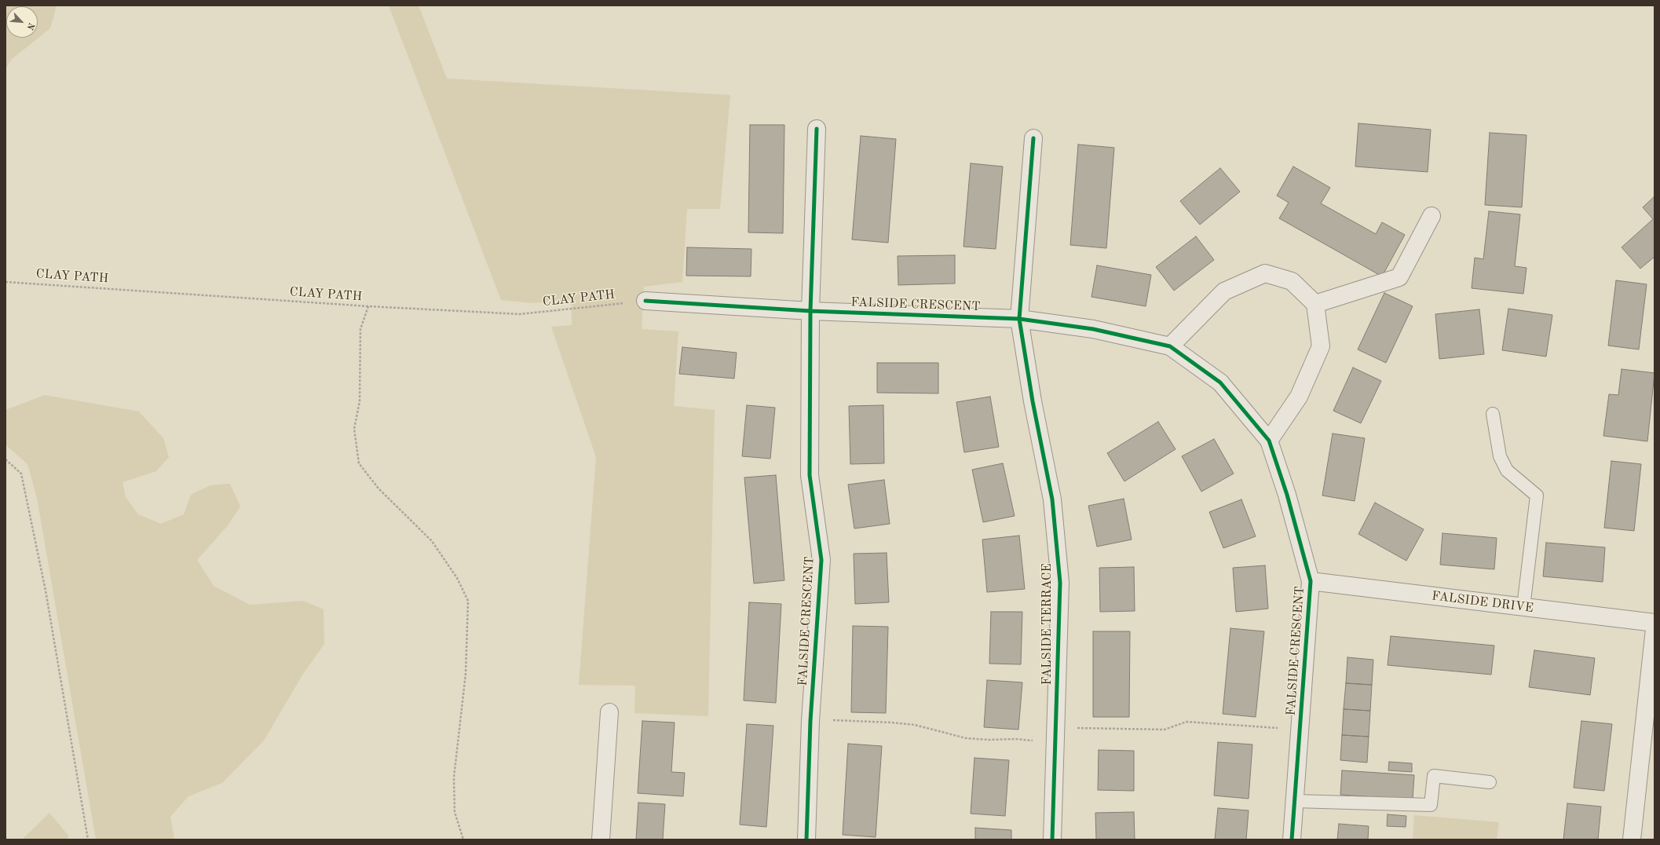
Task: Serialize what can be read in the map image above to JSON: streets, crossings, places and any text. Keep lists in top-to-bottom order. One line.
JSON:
{"streets":{"street":["FALSIDE CRESCENT","FALSIDE DRIVE","FALSIDE TERRACE"],"path":["CLAY PATH"]},"crossings":[["CLAY PATH","FALSIDE CRESCENT"],["FALSIDE CRESCENT","FALSIDE DRIVE"],["FALSIDE CRESCENT","FALSIDE TERRACE"]],"north":"bottom right"}
